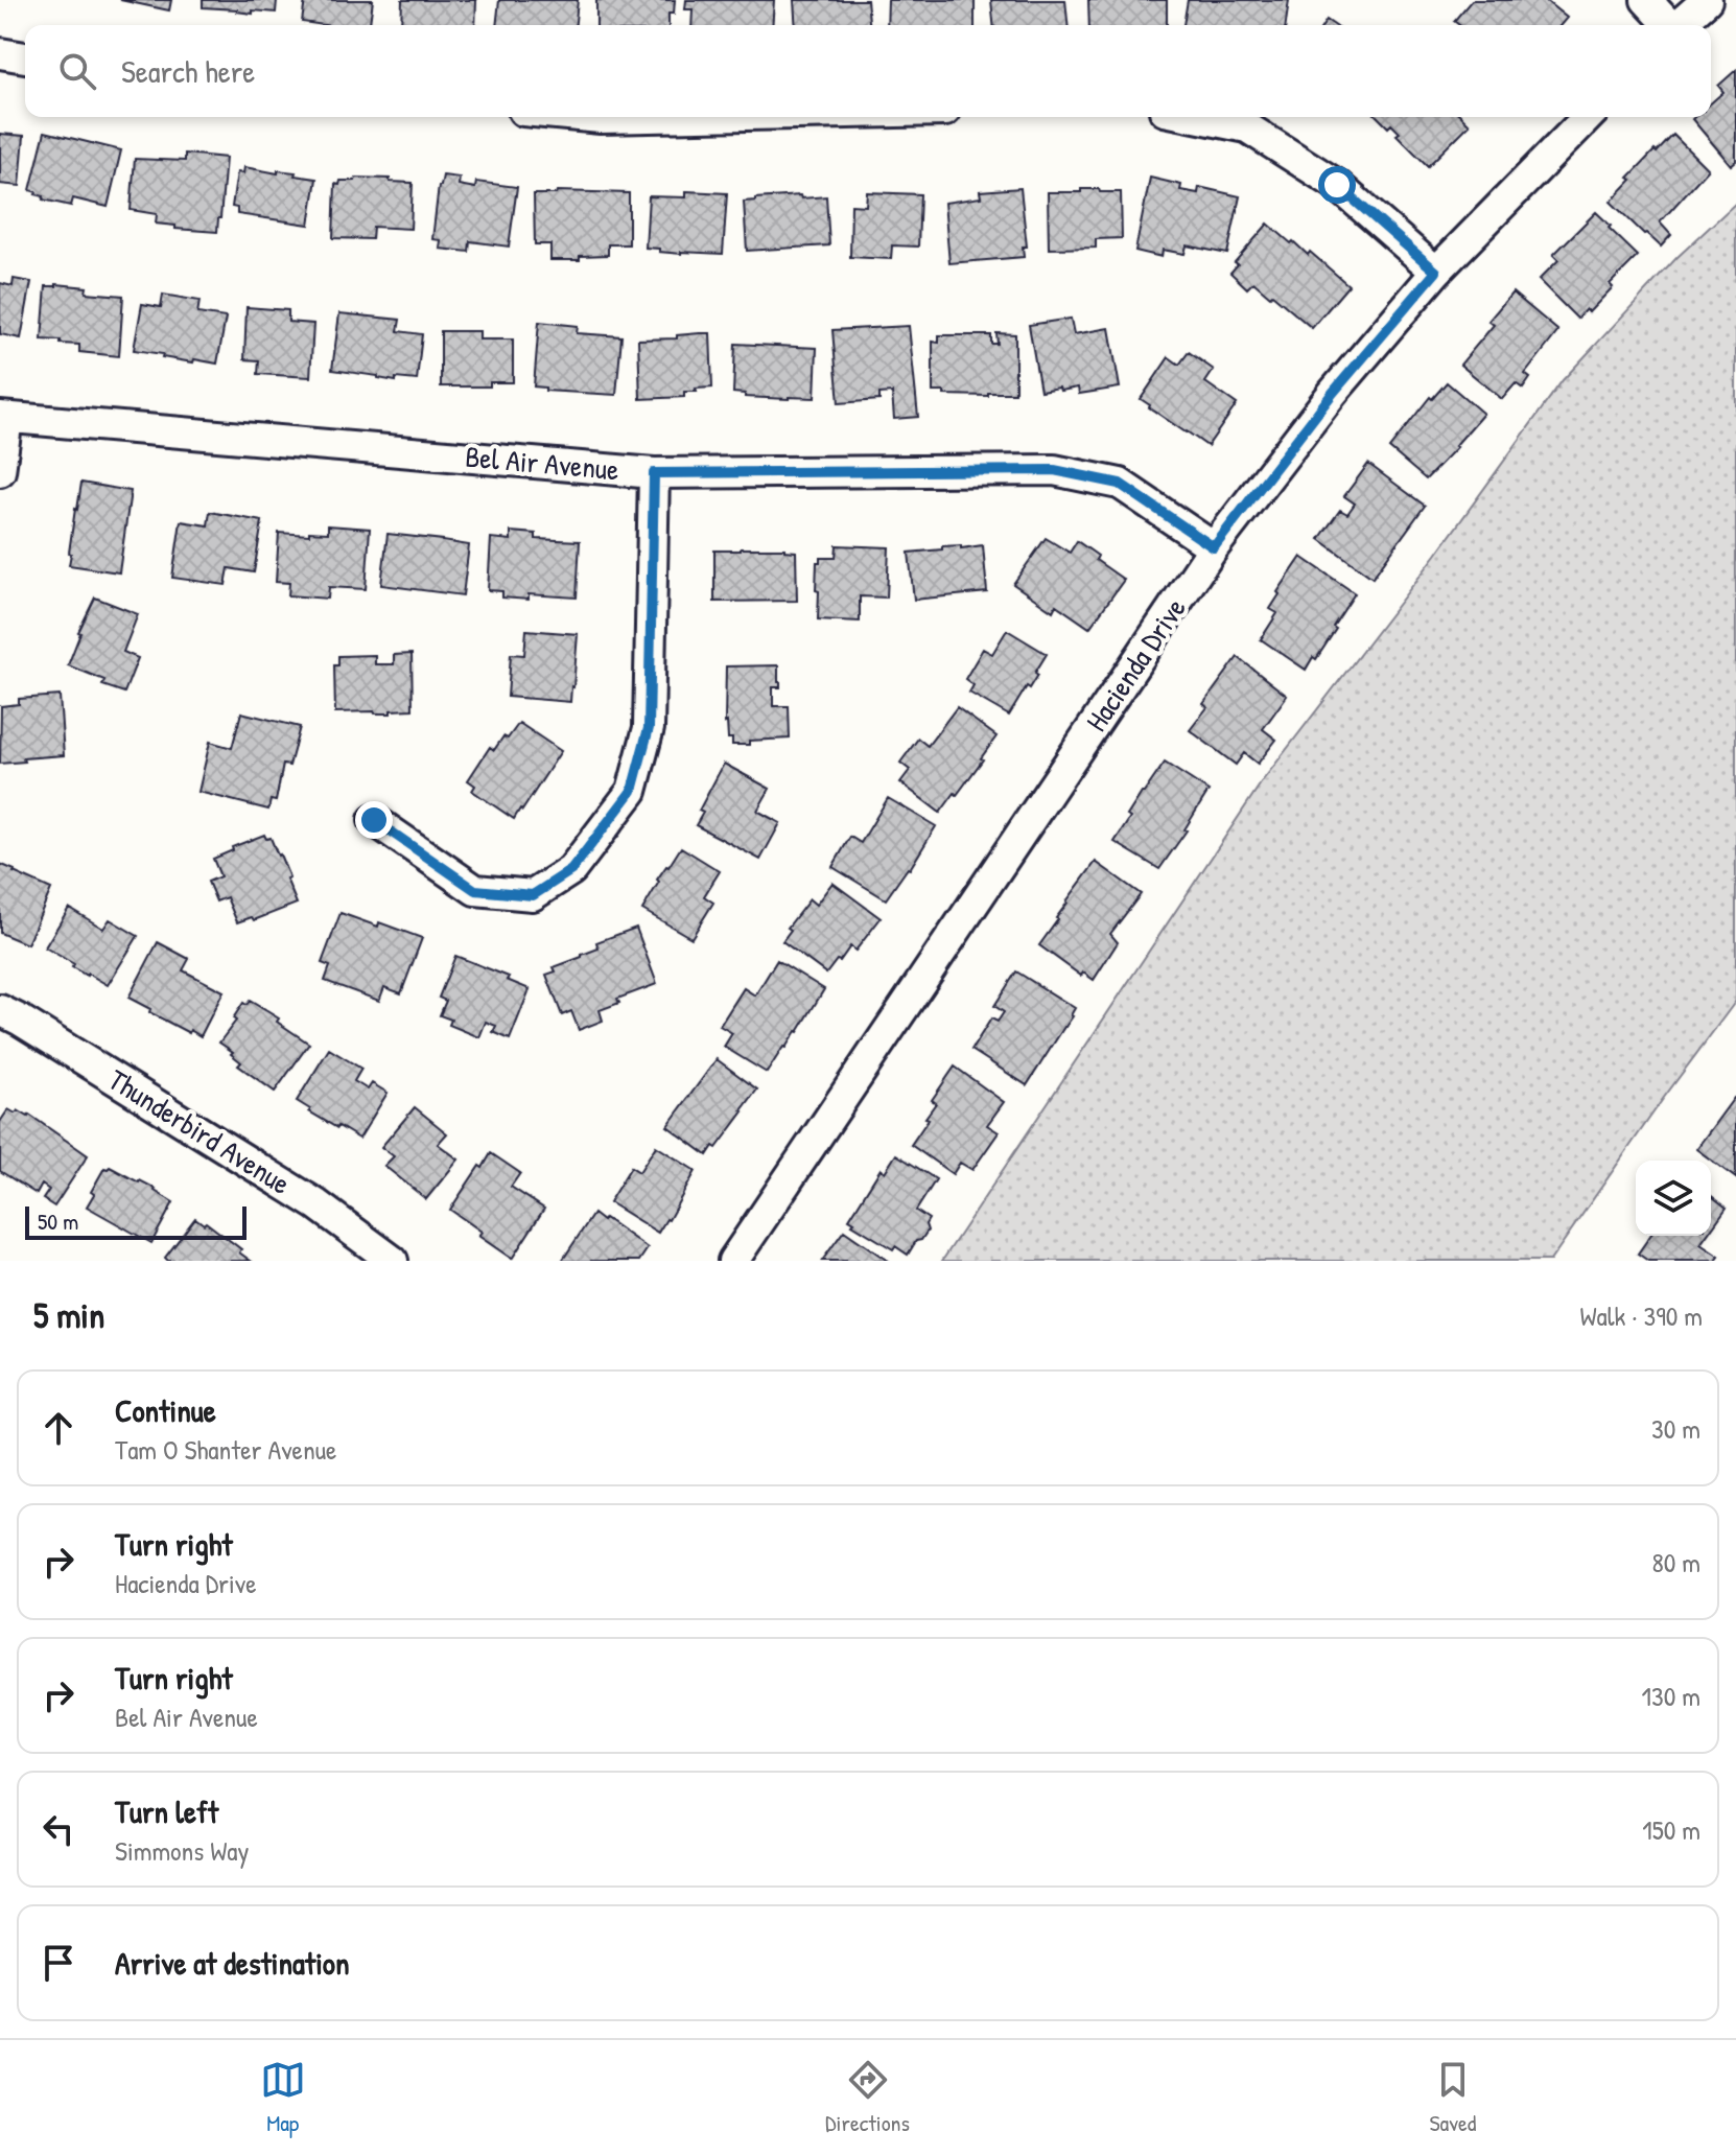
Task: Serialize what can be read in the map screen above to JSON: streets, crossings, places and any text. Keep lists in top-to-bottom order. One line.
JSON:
{"streets":{"street":["Bel Air Avenue","Hacienda Drive","Thunderbird Avenue"]},"crossings":[["Bel Air Avenue","Hacienda Drive"]],"scale_bar":"50 m","page":{"search":"Search here","scale":"50 m","heading":["5 min","Walk · 390 m"],"list":[["Continue","Tam O Shanter Avenue","30 m"],["Turn right","Hacienda Drive","80 m"],["Turn right","Bel Air Avenue","130 m"],["Turn left","Simmons Way","150 m"],"Arrive at destination"],"nav":["Map","Directions","Saved"]}}
